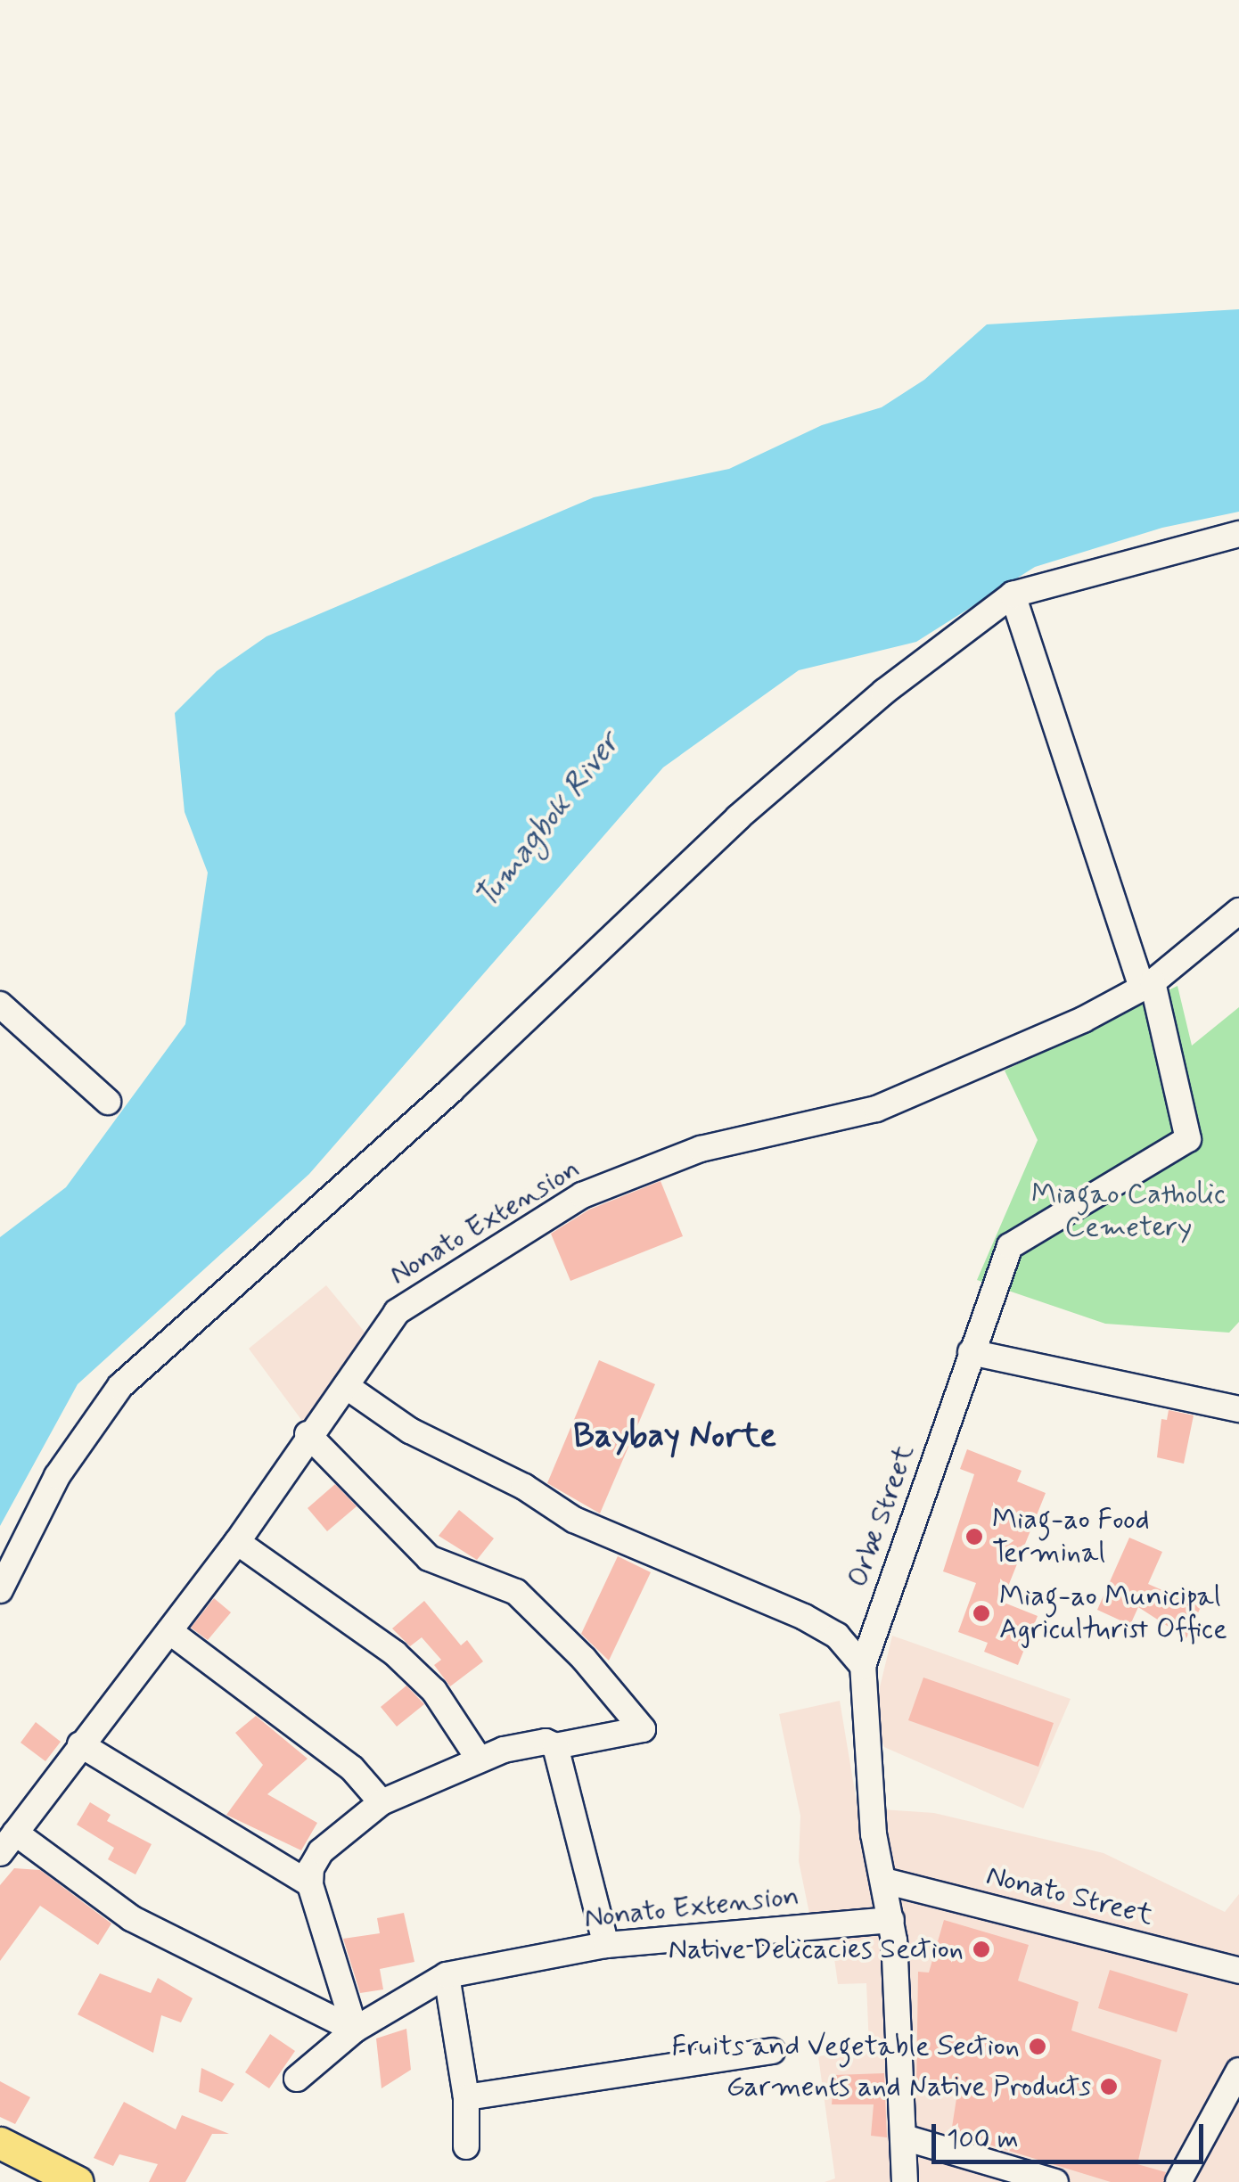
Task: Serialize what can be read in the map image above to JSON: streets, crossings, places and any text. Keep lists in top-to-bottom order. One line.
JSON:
{"streets":{"street":["Nonato Extension","Orbe Street","Nonato Street"]},"crossings":[["Nonato Extension","Orbe Street"],["Orbe Street","Nonato Street"]],"districts":["Baybay Norte"],"water":["Tumagbok River"],"parks":["Miagao Catholic Cemetery"],"places":["Miag-ao Food Terminal","Miag-ao Municipal Agriculturist Office","Native Delicacies Section","Fruits and Vegetable Section","Garments and Native Products"],"scale_bar":"100 m"}
